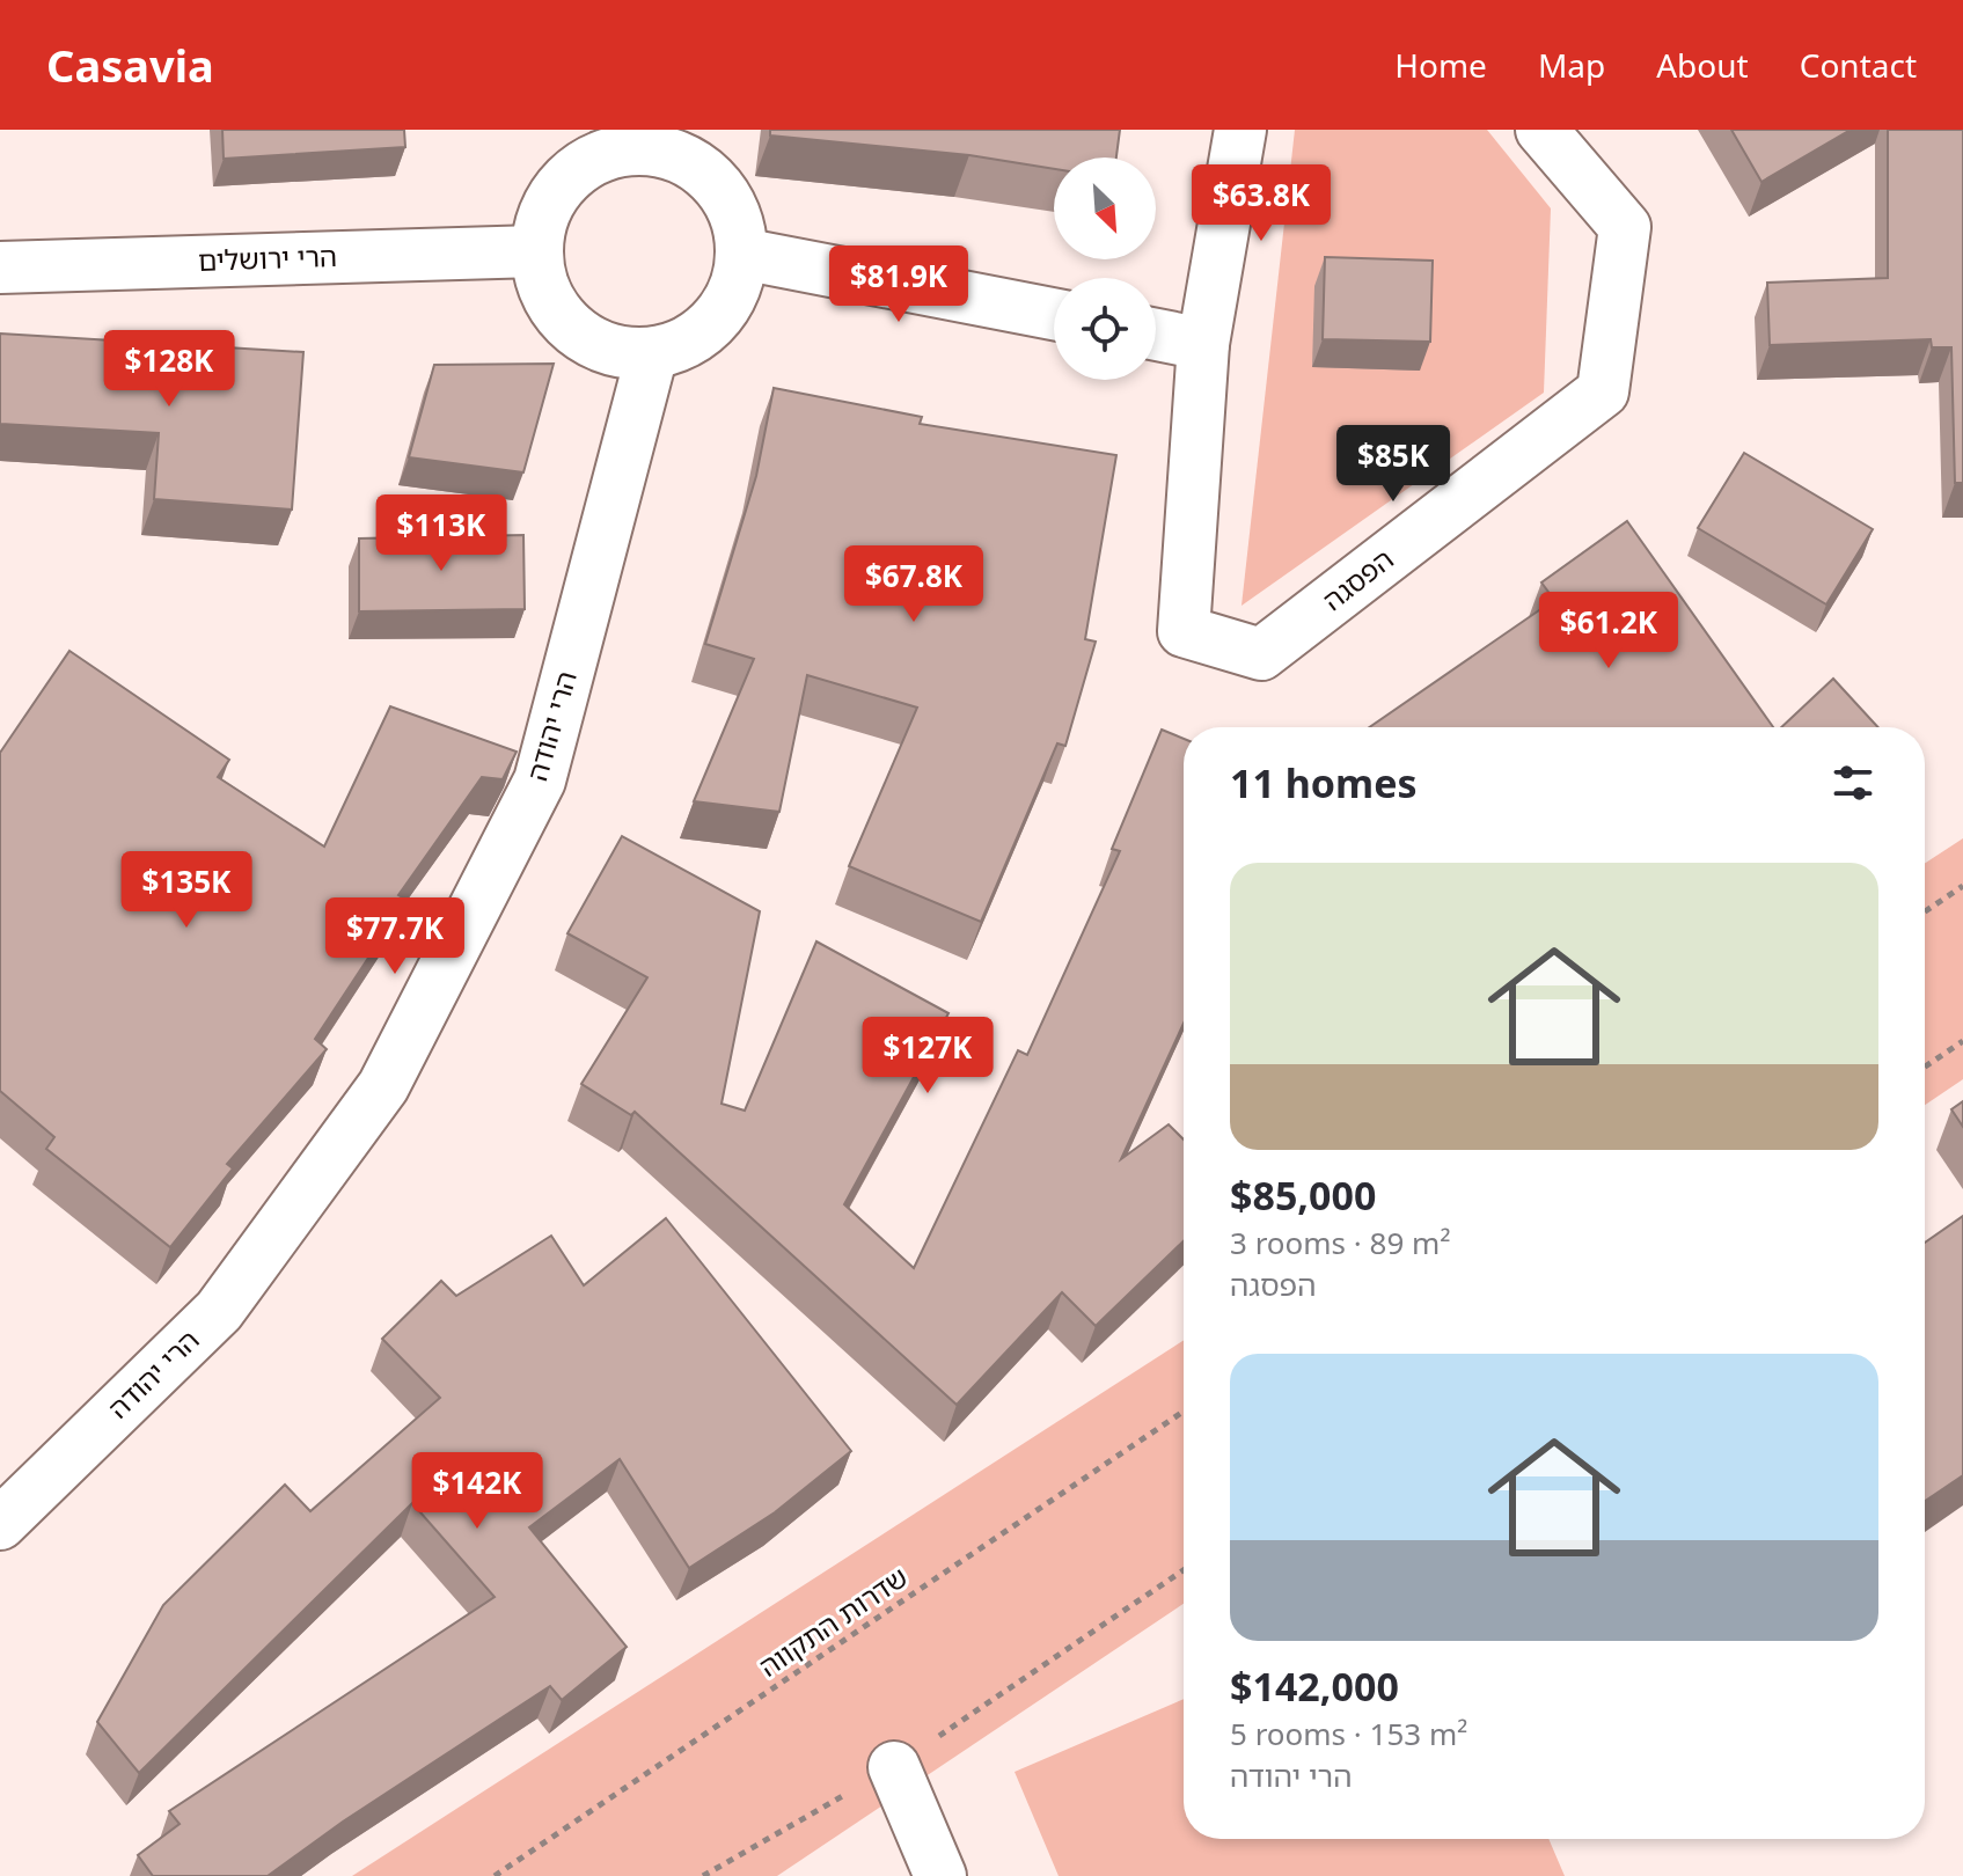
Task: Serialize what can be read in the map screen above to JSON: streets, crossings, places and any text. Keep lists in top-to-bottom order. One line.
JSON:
{"streets":{"street":["הרי ירושלים","הפסגה","הרי יהודה"],"path":["שדרות התקווה"]},"crossings":[["הרי ירושלים","הרי יהודה"]],"north":"bottom right","page":{"header":"Casavia","nav":["Home","Map","About","Contact"],"price":["$63.8K","$81.9K","$128K","$85K","$113K","$67.8K","$61.2K","$135K","$77.7K","$127K","$142K"],"heading":"11 homes","list":[{"name":"$85,000","note":"3 rooms · 89 m² · הפסגה"},{"name":"$142,000","note":"5 rooms · 153 m² · הרי יהודה"}]}}
